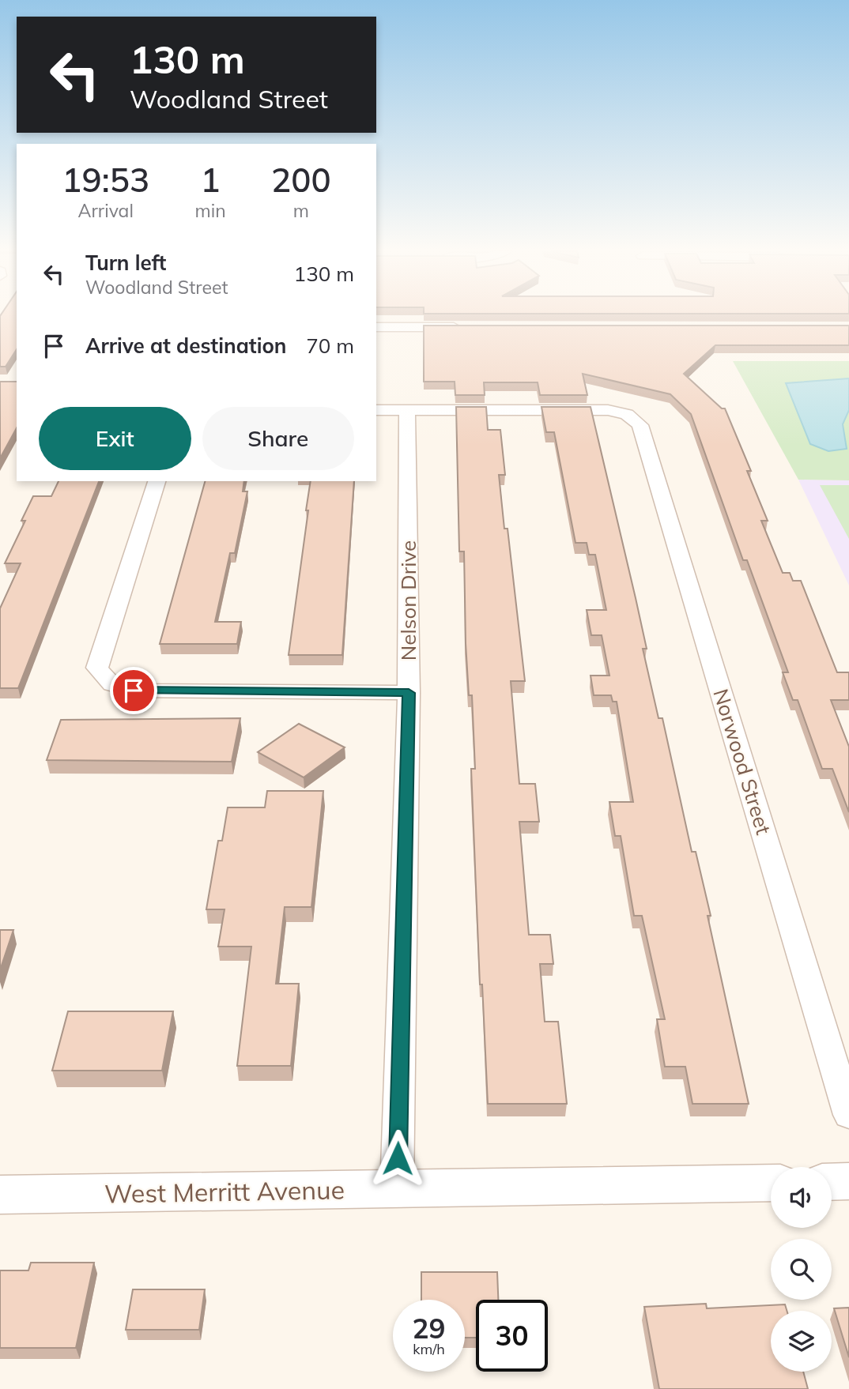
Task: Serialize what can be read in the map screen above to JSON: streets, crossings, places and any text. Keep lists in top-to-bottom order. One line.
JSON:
{"streets":{"street":["Nelson Drive","Norwood Street","West Merritt Avenue"]},"crossings":[["Nelson Drive","Norwood Street"],["Nelson Drive","West Merritt Avenue"]],"page":{"turn":["130 m","Woodland Street"],"eta":["19:53","Arrival","1","min","200","m"],"list":[{"name":"Turn left","note":"Woodland Street","value":"130 m"},{"name":"Arrive at destination","value":"70 m"}],"buttons":["Exit","Share"],"speed":"29 km/h","limit":"30"}}
